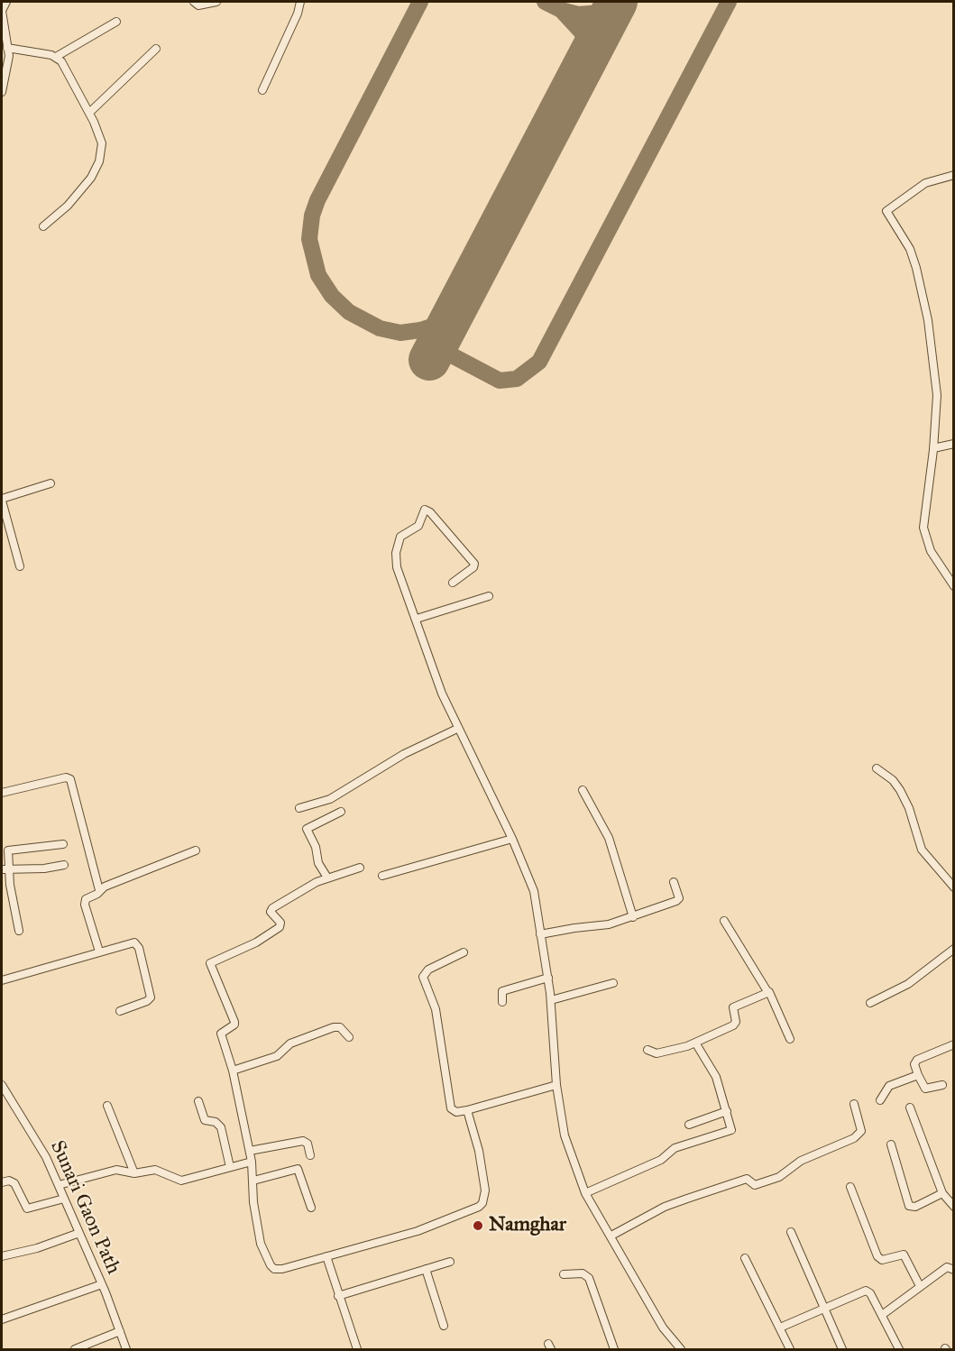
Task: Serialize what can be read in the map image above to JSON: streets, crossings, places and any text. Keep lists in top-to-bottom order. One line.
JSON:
{"streets":{"street":["Sunari Gaon Path"]},"places":["Namghar"]}
